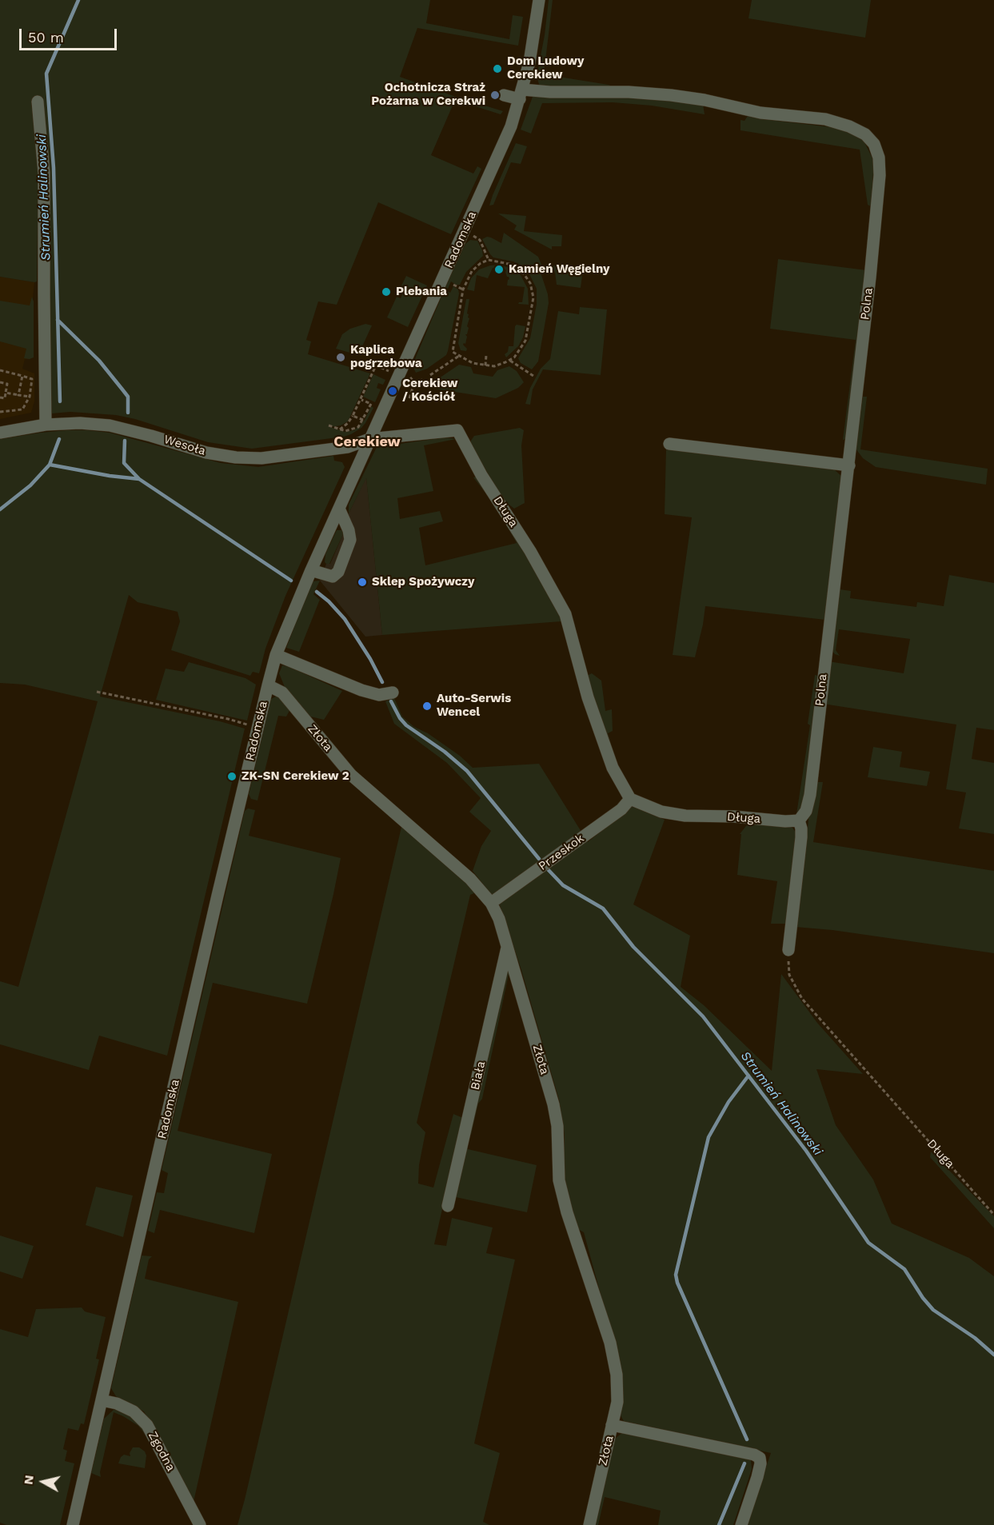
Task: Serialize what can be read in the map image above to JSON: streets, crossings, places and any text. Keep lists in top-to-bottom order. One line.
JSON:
{"streets":{"street":["Radomska","Polna","Wesoła","Długa","Złota","Przeskok","Biała","Zgodna"]},"crossings":[["Radomska","Polna"],["Radomska","Wesoła"],["Radomska","Złota"],["Radomska","Zgodna"],["Polna","Długa"],["Wesoła","Długa"],["Długa","Przeskok"],["Złota","Przeskok"],["Złota","Biała"]],"districts":["Cerekiew"],"water":["Strumień Halinowski"],"places":["Dom Ludowy Cerekiew","Ochotnicza Straż Pożarna w Cerekwi","Kamień Węgielny","Plebania","Kaplica pogrzebowa","Cerekiew / Kościół","Sklep Spożywczy","Auto-Serwis Wencel","ZK-SN Cerekiew 2"],"scale_bar":"50 m","north":"left"}
